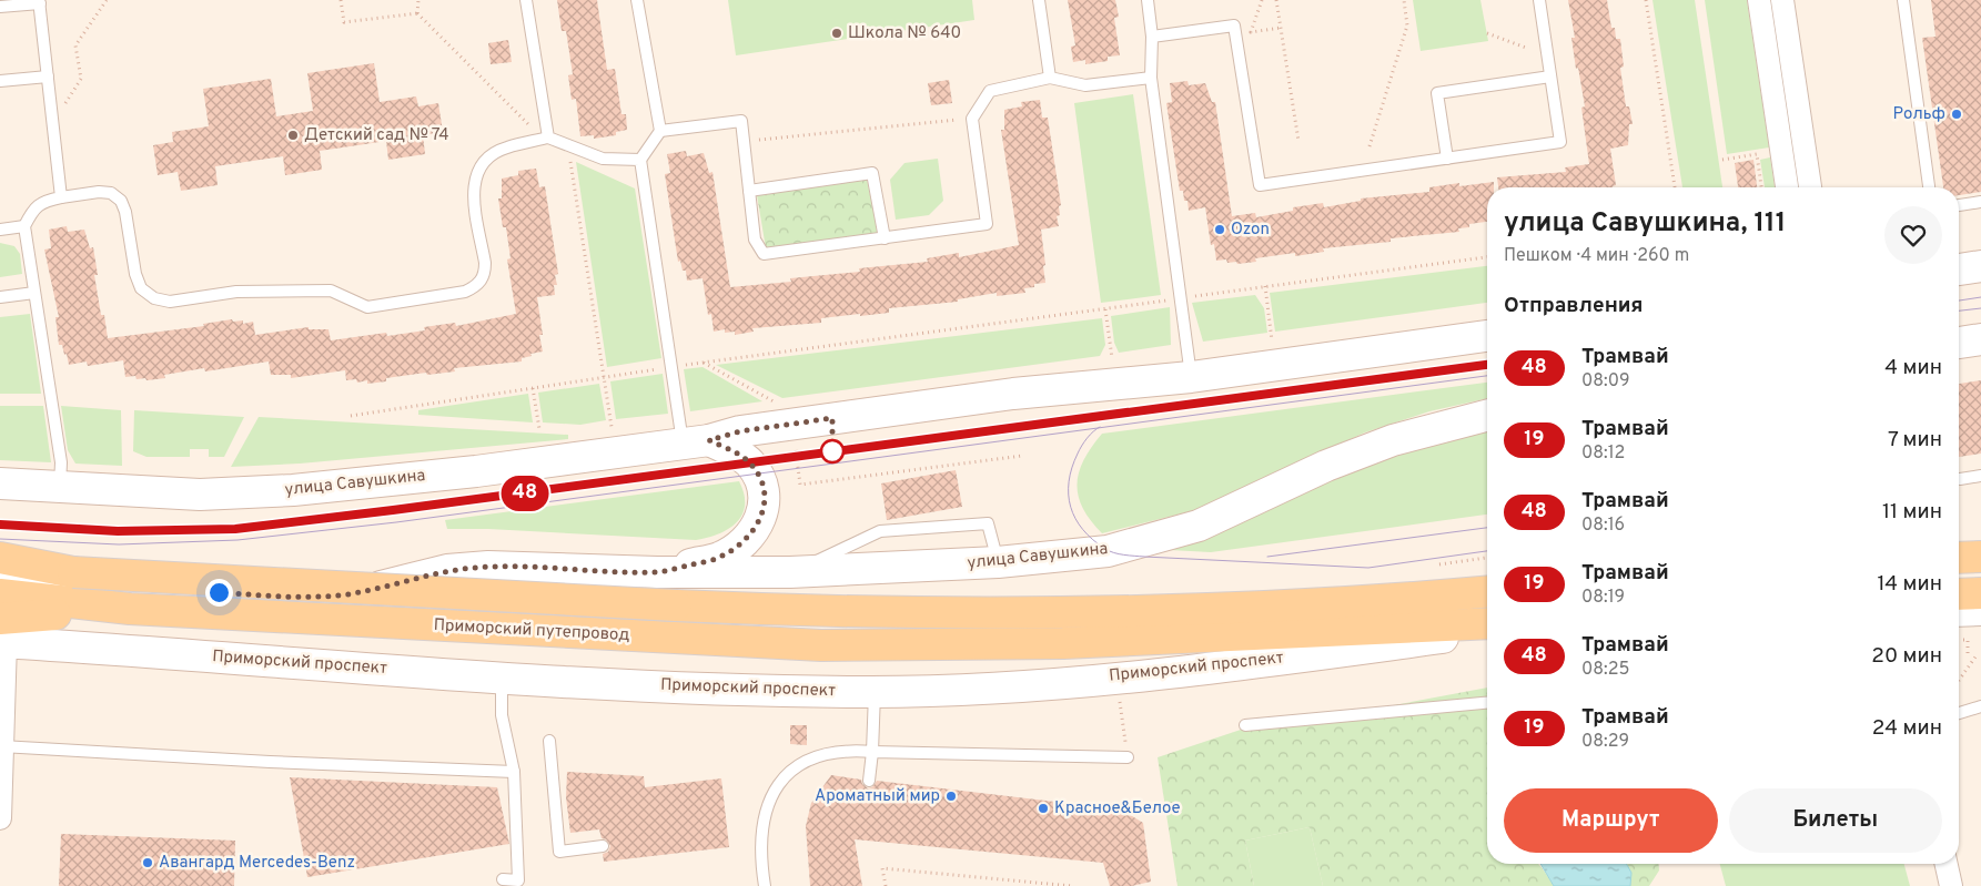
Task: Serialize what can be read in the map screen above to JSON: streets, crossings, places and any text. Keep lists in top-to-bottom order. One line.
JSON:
{"streets":{"main road":["улица Савушкина","Приморский путепровод","Приморский проспект"]},"crossings":[["Приморский путепровод","Приморский проспект"]],"places":["Школа № 640","Рольф","Детский сад № 74","Ozon","Ароматный мир","Красное&Белое","Авангард Mercedes-Benz"],"lines":["tram line 48"],"page":{"on_map":"48","heading":[["улица Савушкина, 111","Пешком · 4 мин · 260 m"],"Отправления"],"list":[{"mark":"48","name":"Трамвай","note":"08:09","value":"4 мин"},{"mark":"19","name":"Трамвай","note":"08:12","value":"7 мин"},{"mark":"48","name":"Трамвай","note":"08:16","value":"11 мин"},{"mark":"19","name":"Трамвай","note":"08:19","value":"14 мин"},{"mark":"48","name":"Трамвай","note":"08:25","value":"20 мин"},{"mark":"19","name":"Трамвай","note":"08:29","value":"24 мин"}],"buttons":["Маршрут","Билеты"]}}
